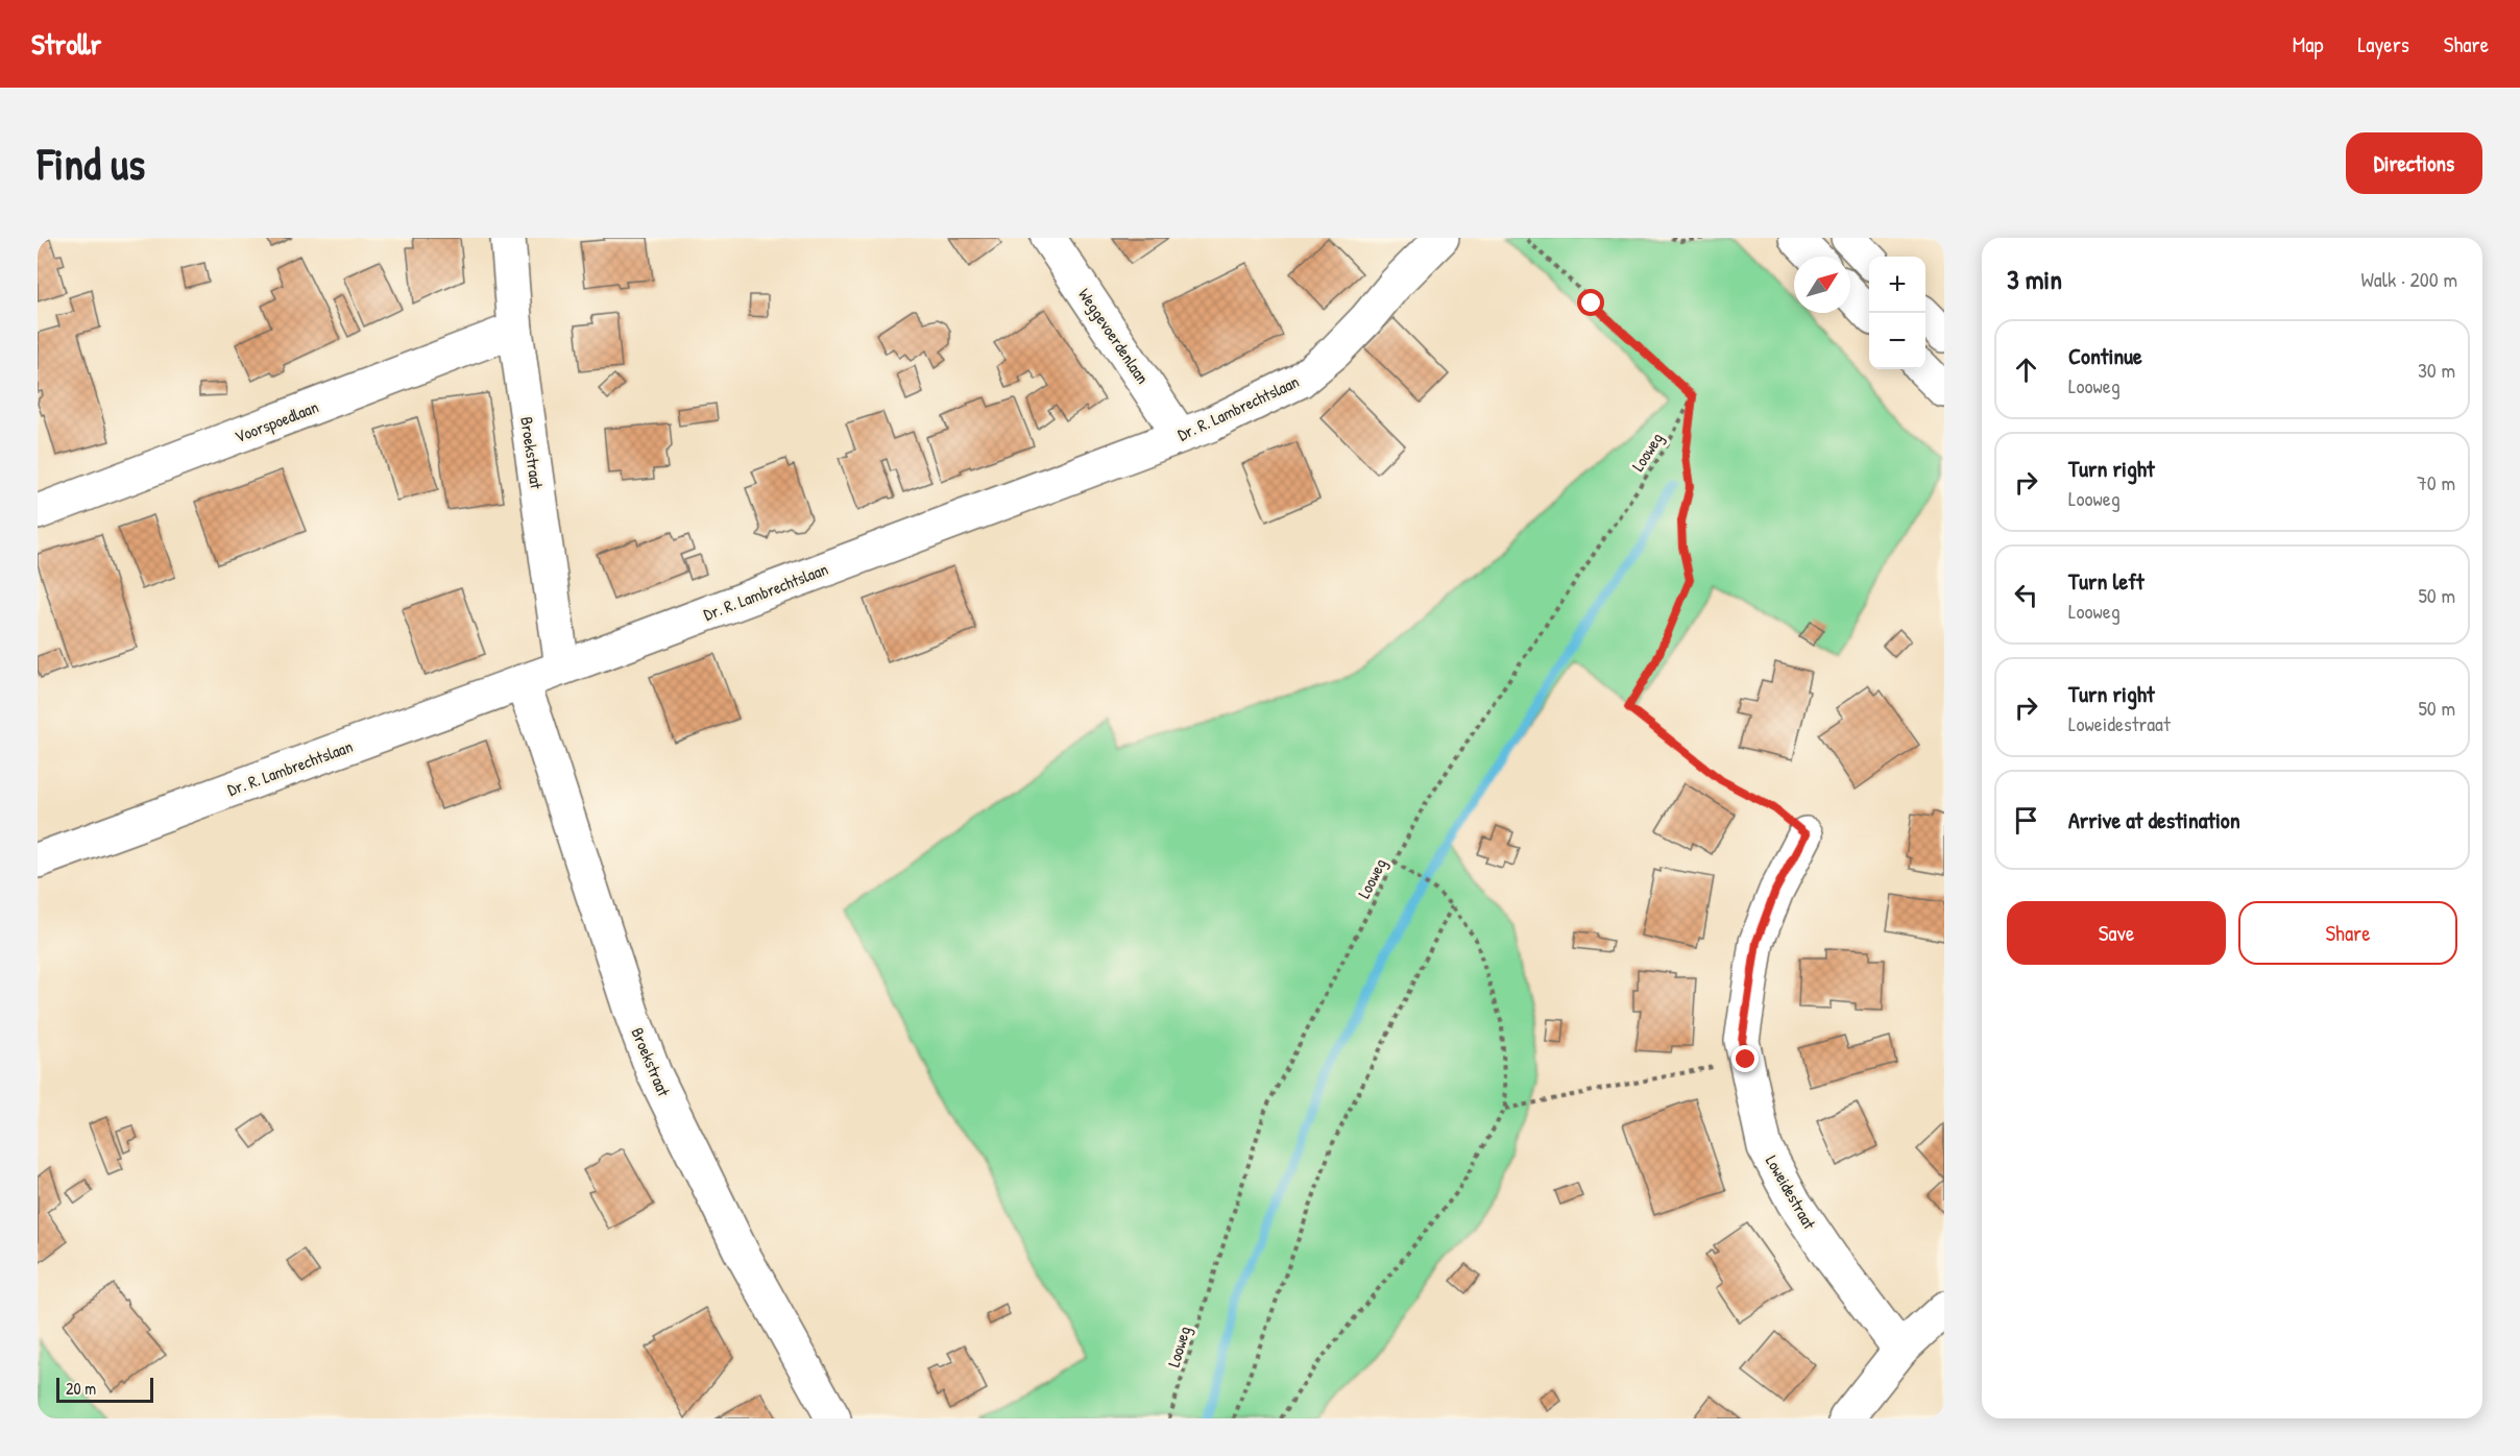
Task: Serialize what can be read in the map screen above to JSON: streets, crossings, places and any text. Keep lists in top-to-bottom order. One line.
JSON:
{"streets":{"street":["Weggevoerdenlaan","Dr. R. Lambrechtslaan","Voorspoedlaan","Broekstraat","Loweidestraat"],"path":["Looweg"]},"crossings":[["Weggevoerdenlaan","Dr. R. Lambrechtslaan"],["Dr. R. Lambrechtslaan","Broekstraat"],["Voorspoedlaan","Broekstraat"],["Looweg","Loweidestraat"]],"scale_bar":"20 m","north":"top right","page":{"header":"Strollr","nav":["Map","Layers","Share"],"buttons":["Directions",["Save","Share"]],"title":"Find us","heading":["3 min","Walk · 200 m"],"map_buttons":["+","−"],"list":[["Continue","Looweg","30 m"],["Turn right","Looweg","70 m"],["Turn left","Looweg","50 m"],["Turn right","Loweidestraat","50 m"],"Arrive at destination"],"scale":"20 m"}}
